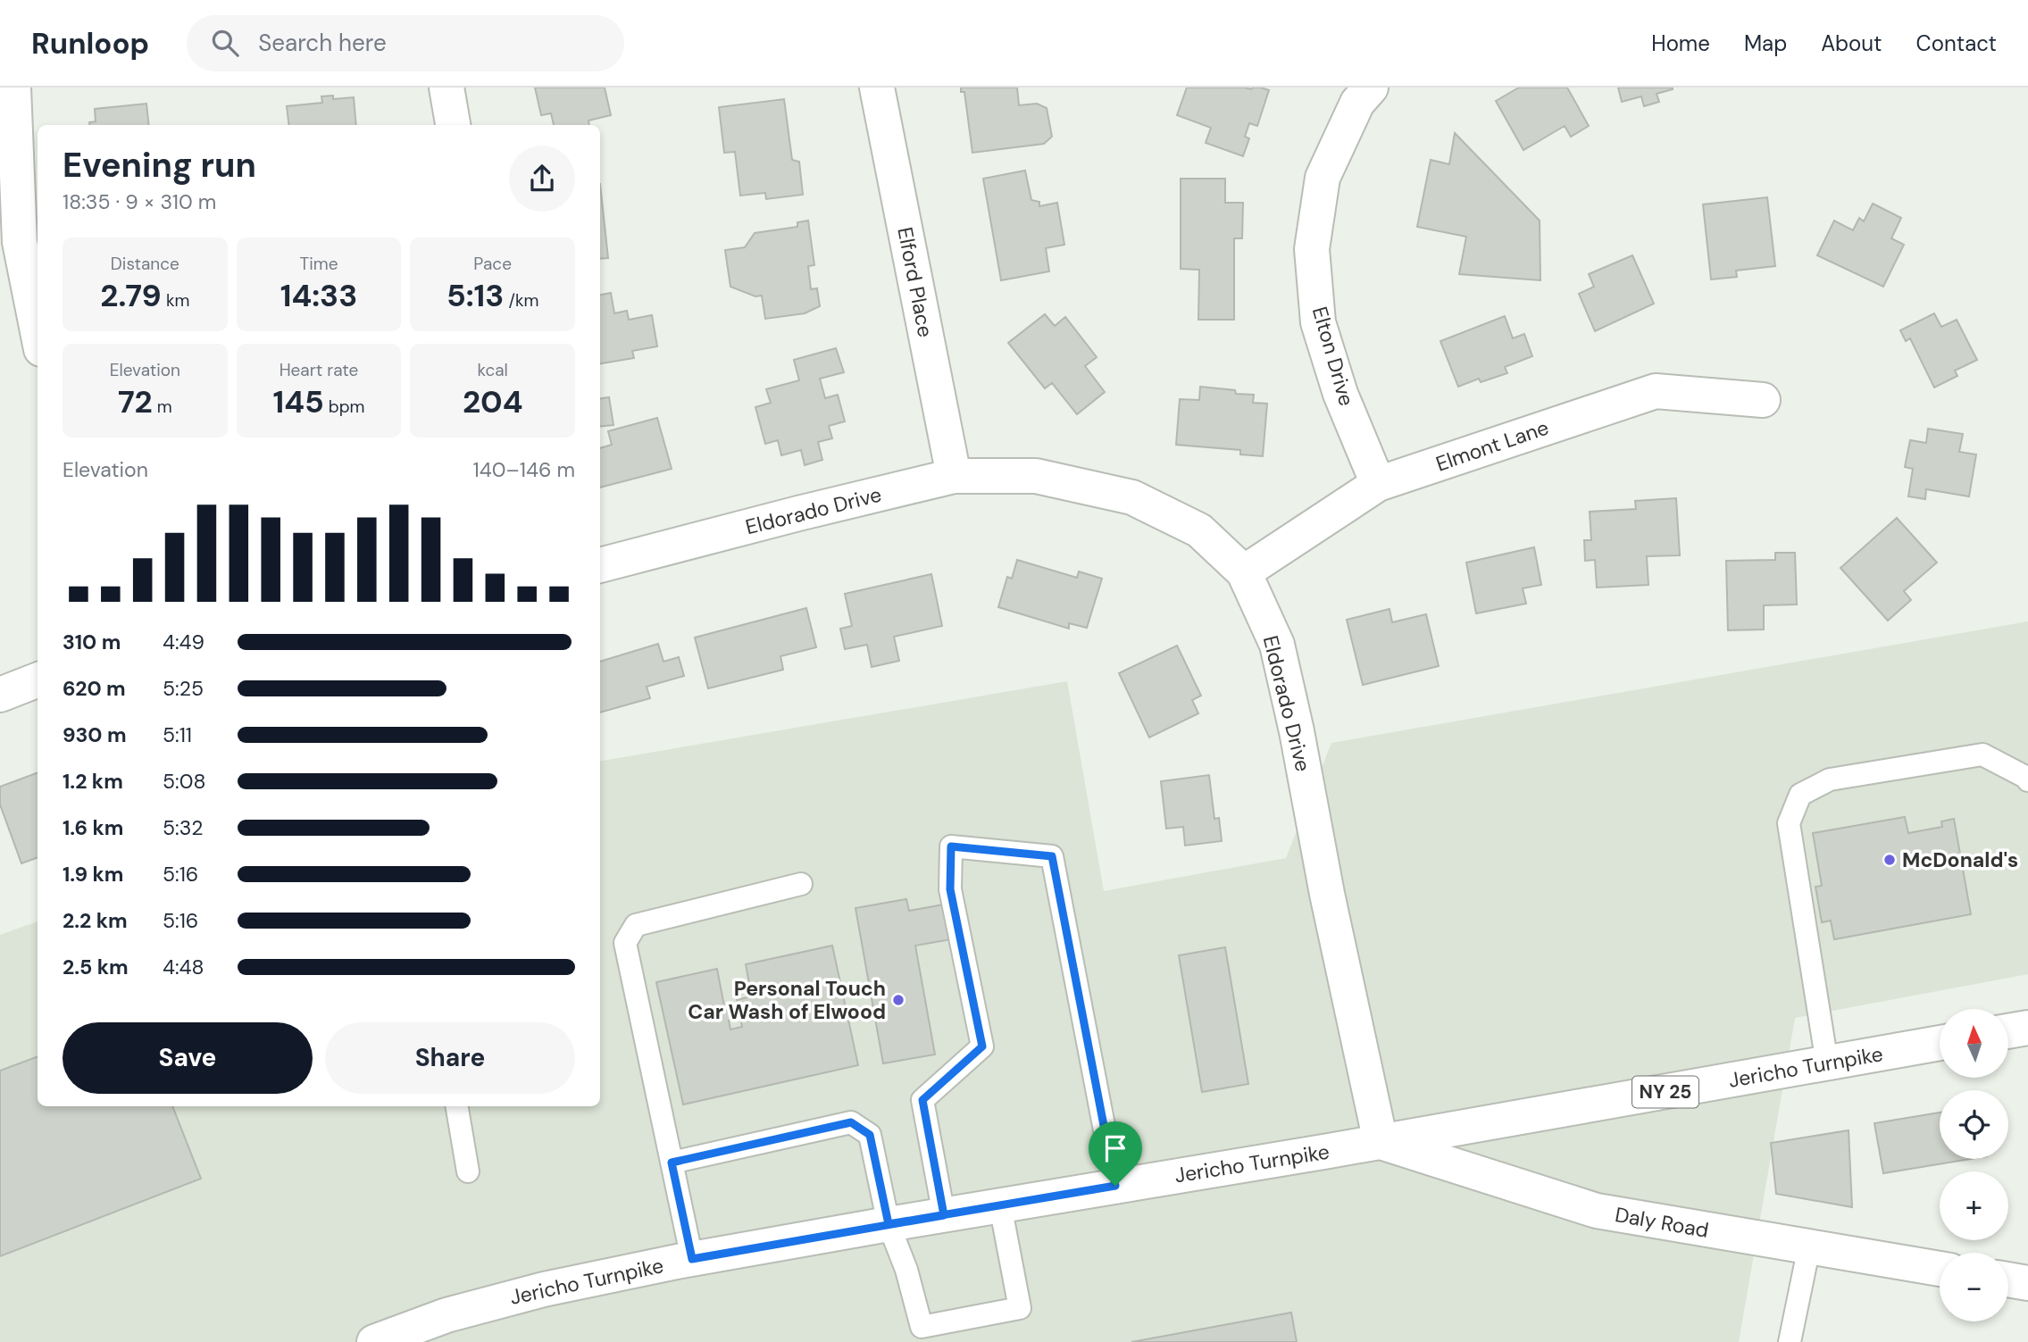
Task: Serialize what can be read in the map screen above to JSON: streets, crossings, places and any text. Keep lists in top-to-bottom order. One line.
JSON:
{"streets":{"street":["Elford Place","Elton Drive","Elmont Lane","Eldorado Drive","Jericho Turnpike","NY 25","Daly Road"]},"crossings":[["Elford Place","Eldorado Drive"],["Elton Drive","Elmont Lane"],["Elmont Lane","Eldorado Drive"],["Eldorado Drive","Jericho Turnpike"],["Eldorado Drive","Daly Road"],["Jericho Turnpike","Daly Road"]],"places":["McDonald's","Personal Touch Car Wash of Elwood"],"north":"top","page":{"header":"Runloop","search":"Search here","nav":["Home","Map","About","Contact"],"heading":["Evening run","18:35 · 9 × 310 m"],"stats":[["Distance","2.79 km"],["Time","14:33"],["Pace","5:13 /km"],["Elevation","72 m"],["Heart rate","145 bpm"],["kcal","204"]],"chart":["Elevation","140–146 m"],"list":[{"name":"310 m","note":"4:49"},{"name":"620 m","note":"5:25"},{"name":"930 m","note":"5:11"},{"name":"1.2 km","note":"5:08"},{"name":"1.6 km","note":"5:32"},{"name":"1.9 km","note":"5:16"},{"name":"2.2 km","note":"5:16"},{"name":"2.5 km","note":"4:48"}],"map_buttons":["+","−"],"buttons":["Save","Share"]}}
